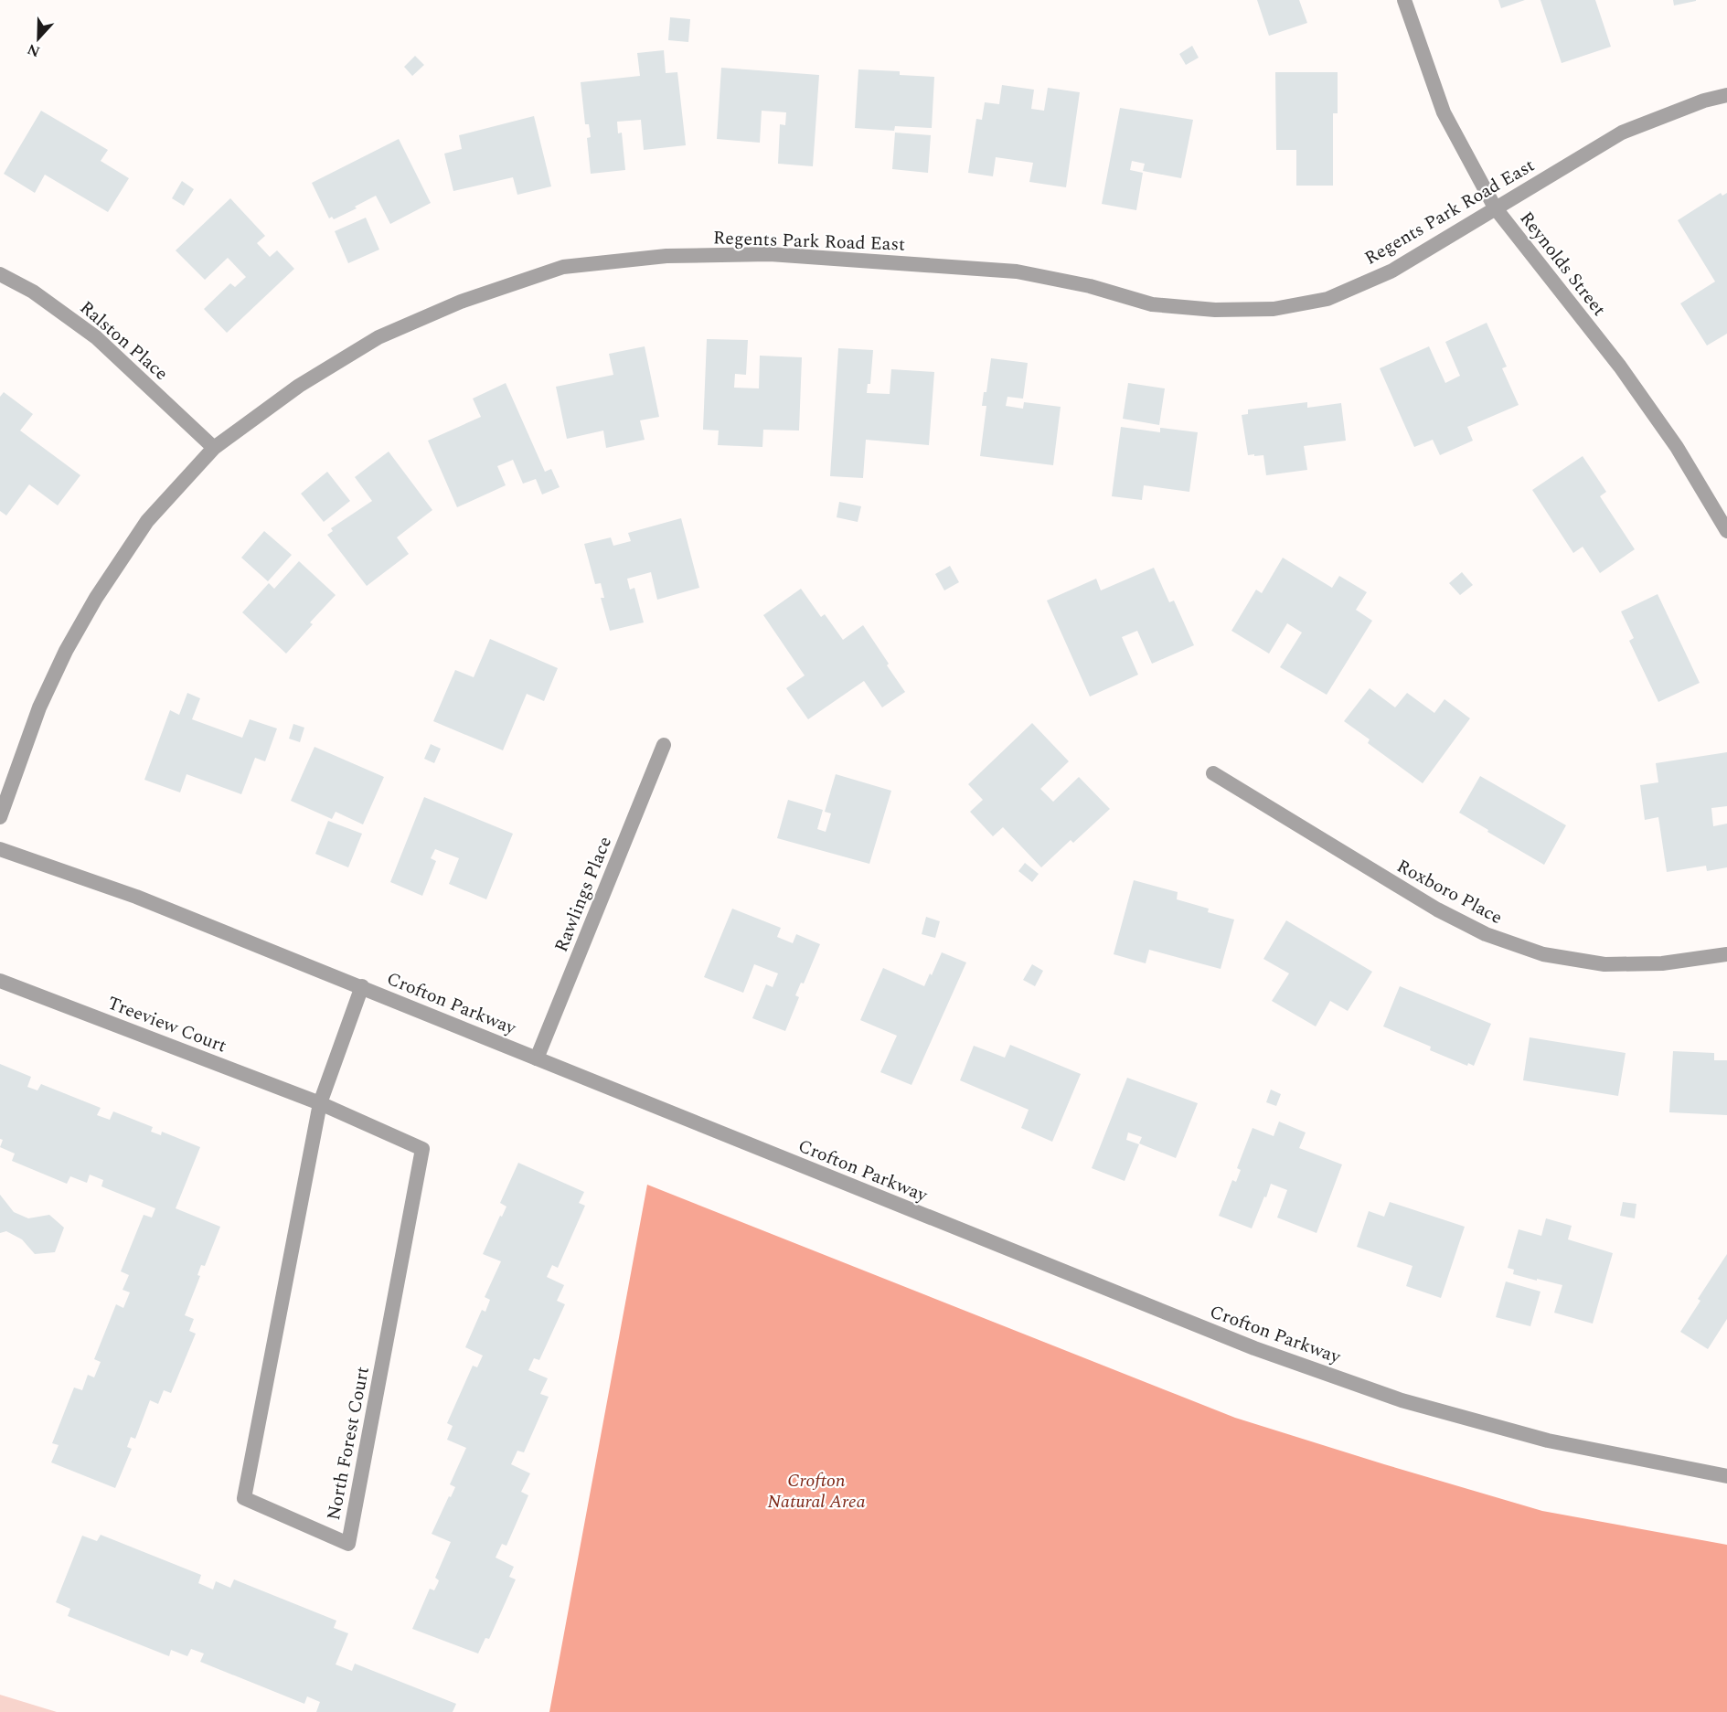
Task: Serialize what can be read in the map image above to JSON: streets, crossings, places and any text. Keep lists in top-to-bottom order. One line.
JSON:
{"streets":{"street":["Regents Park Road East","Reynolds Street","Ralston Place","Roxboro Place","Rawlings Place","Crofton Parkway","Treeview Court","North Forest Court"]},"crossings":[["Regents Park Road East","Reynolds Street"],["Regents Park Road East","Ralston Place"],["Rawlings Place","Crofton Parkway"],["Crofton Parkway","North Forest Court"],["Treeview Court","North Forest Court"]],"parks":["Crofton Natural Area"],"north":"bottom"}
